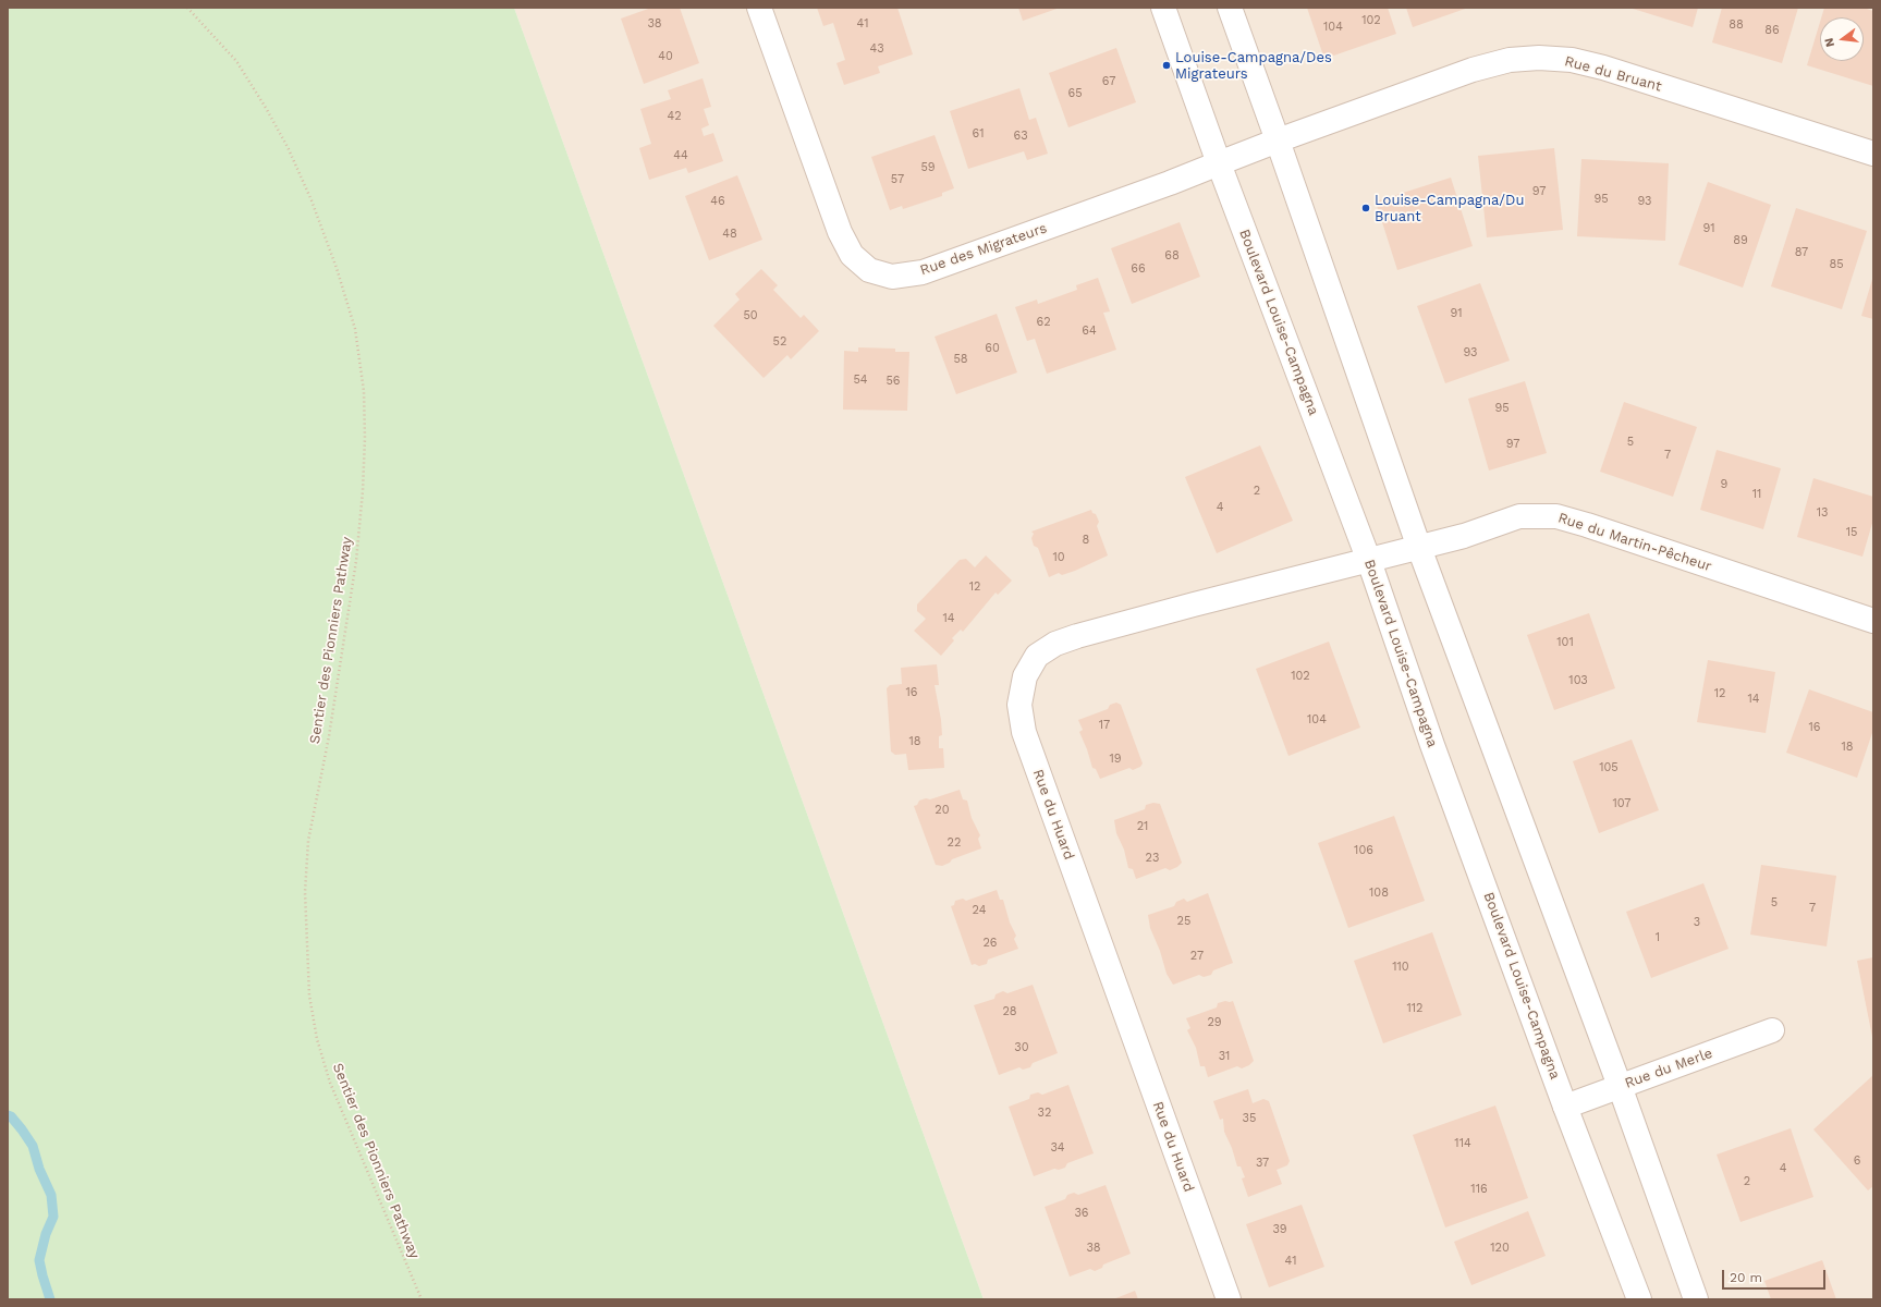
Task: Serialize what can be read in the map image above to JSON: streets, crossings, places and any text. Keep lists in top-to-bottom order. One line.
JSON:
{"streets":{"street":["Rue du Bruant","Rue des Migrateurs","Boulevard Louise-Campagna","Rue du Martin-Pêcheur","Rue du Huard","Rue du Merle"],"path":["Sentier des Pionniers Pathway"]},"crossings":[["Rue du Bruant","Rue des Migrateurs"],["Rue des Migrateurs","Boulevard Louise-Campagna"],["Boulevard Louise-Campagna","Rue du Martin-Pêcheur"],["Boulevard Louise-Campagna","Rue du Huard"],["Boulevard Louise-Campagna","Rue du Merle"],["Rue du Martin-Pêcheur","Rue du Huard"]],"places":["Louise-Campagna/Des Migrateurs","Louise-Campagna/Du Bruant"],"house_numbers":["102","38","41","88","104","86","43","40","67","65","42","61","63","44","59","57","97","95","46","93","91","48","89","87","68","85","66","91","50","62","64","52","60","93","58","54","56","95","5","97","7","9","2","11","4","13","15","8","10","12","14","101","102","103","16","12","14","104","17","16","18","18","19","105","107","20","21","22","106","23","108","5","7","24","25","3","1","26","27","110","112","28","29","30","31","32","35","114","34","6","37","4","2","116","36","39","38","120","41"],"scale_bar":"20 m","north":"left"}
